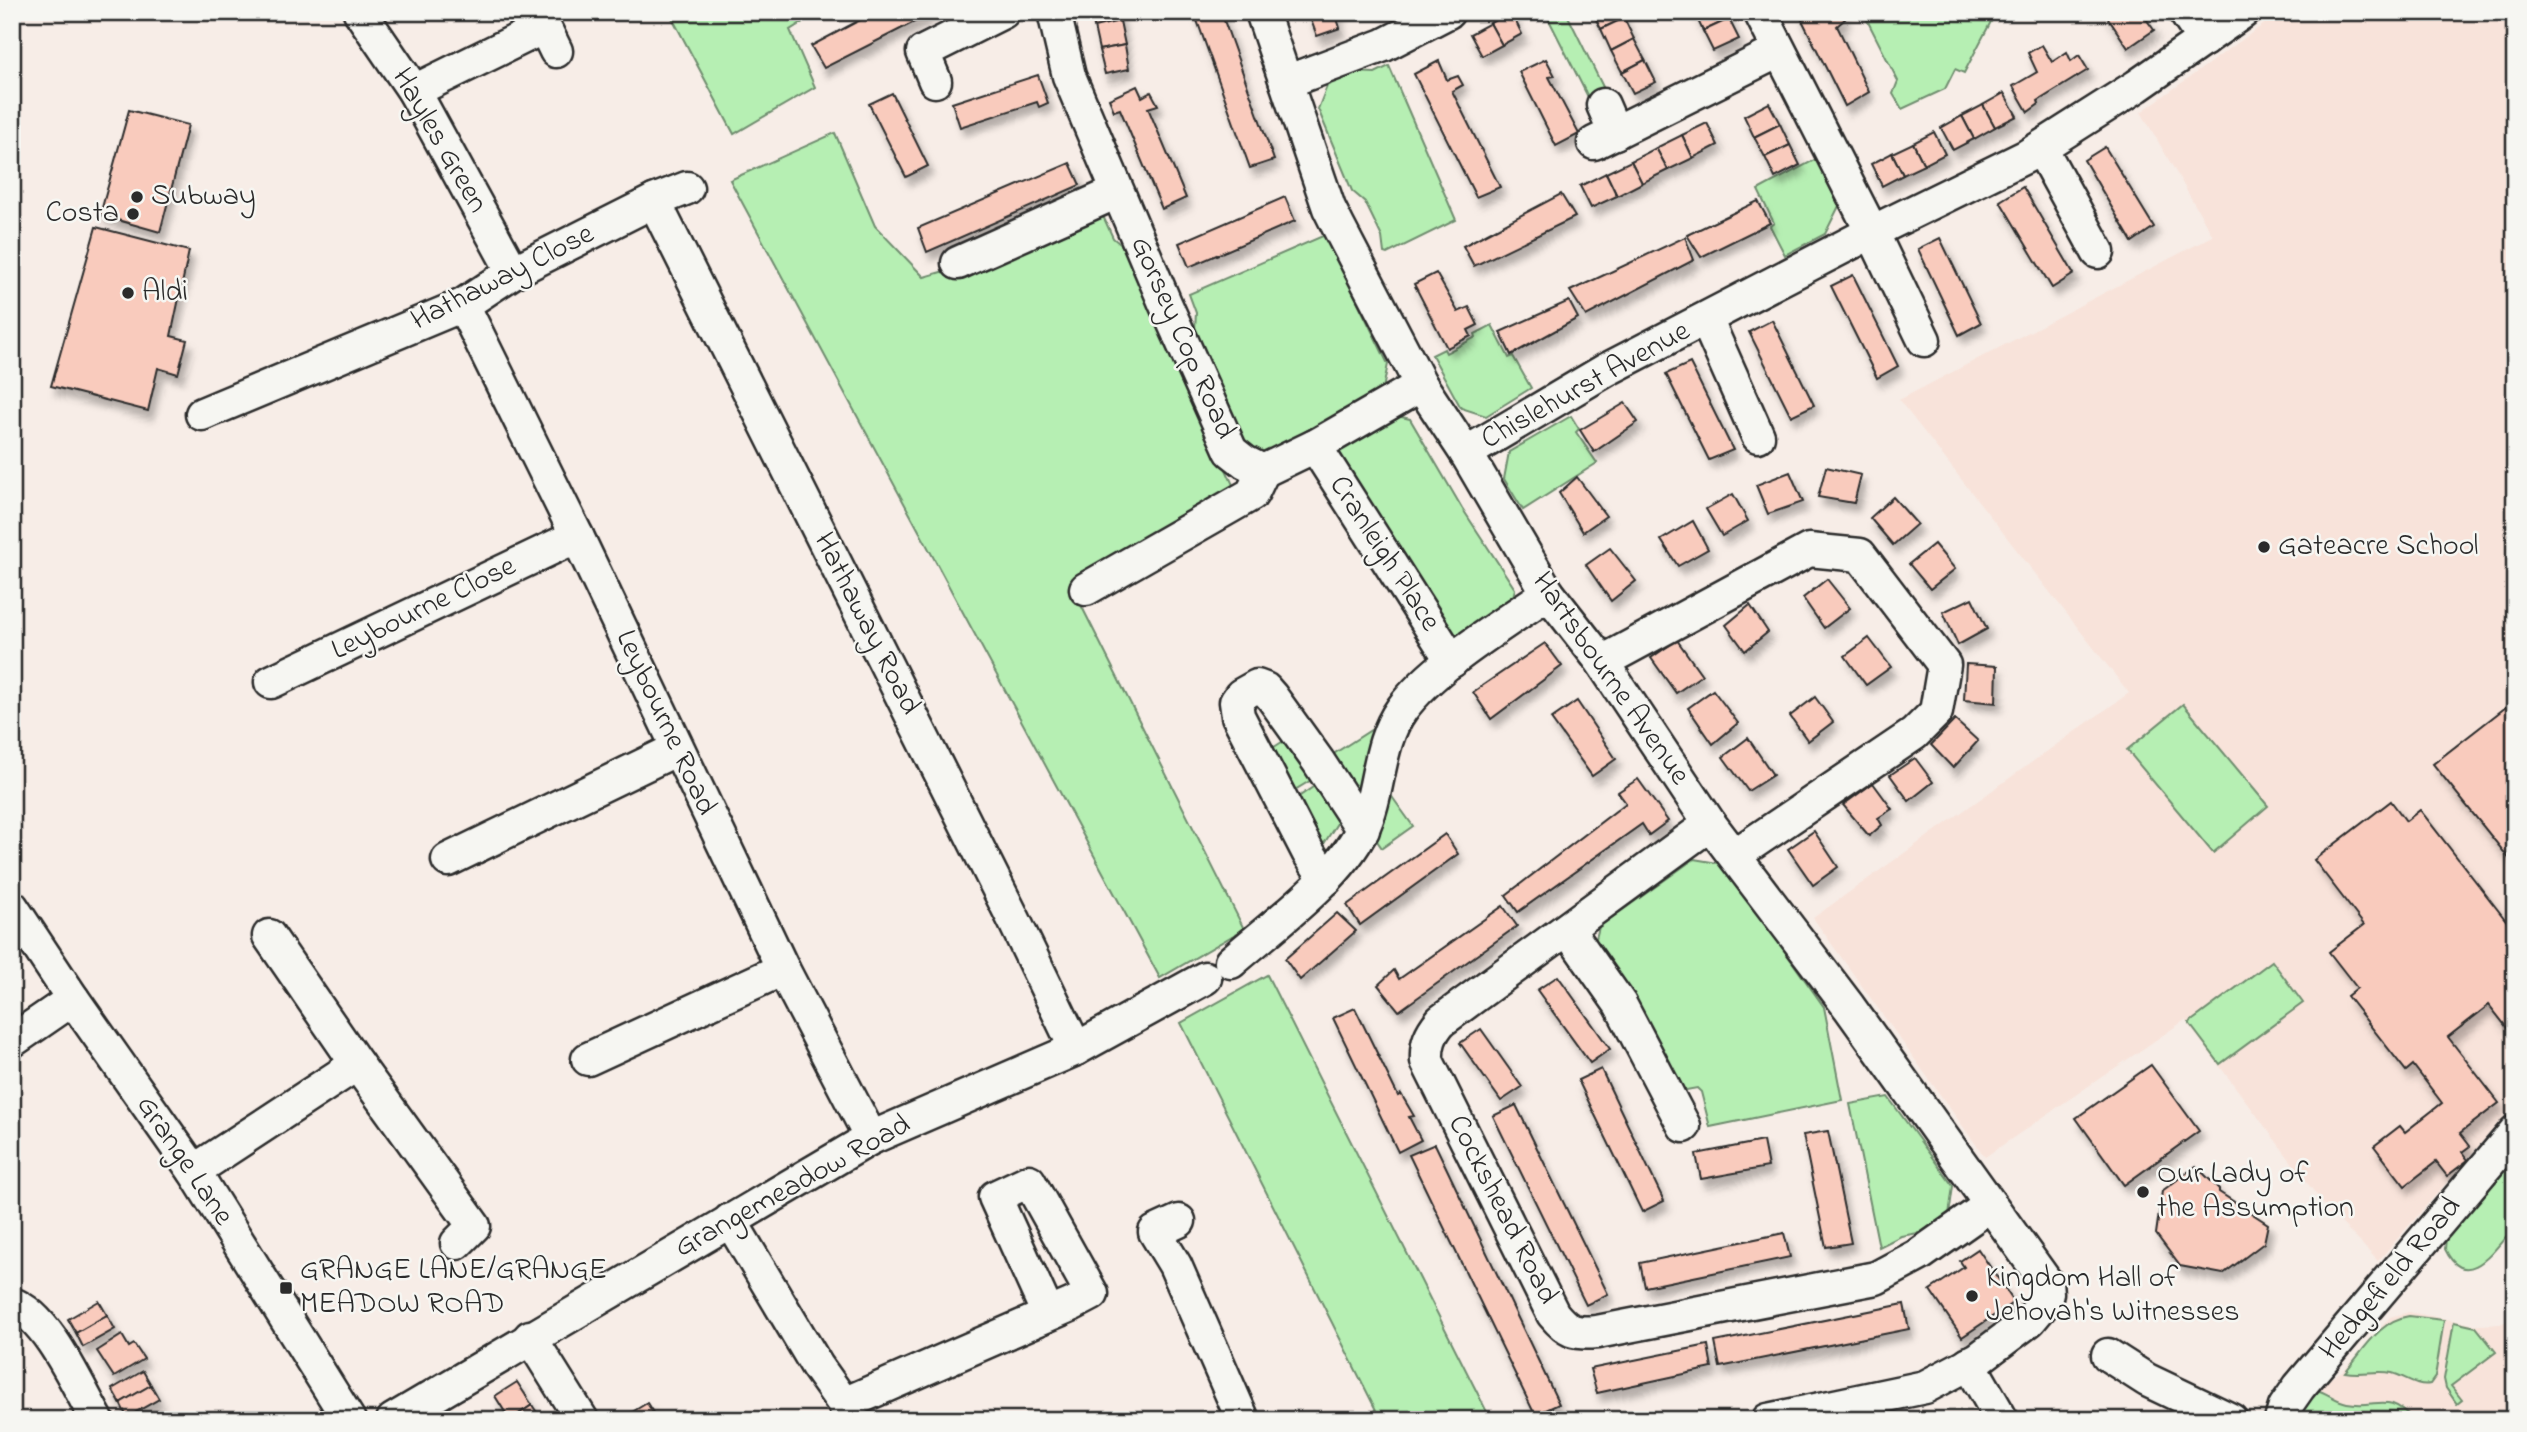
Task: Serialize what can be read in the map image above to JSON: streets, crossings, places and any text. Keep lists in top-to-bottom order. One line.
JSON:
{"streets":{"street":["Hayles Green","Hathaway Close","Gorsey Cop Road","Chislehurst Avenue","Cranleigh Place","Leybourne Close","Hathaway Road","Hartsbourne Avenue","Leybourne Road","Grange Lane","Grangemeadow Road","Cockshead Road","Hedgefield Road"]},"crossings":[["Hayles Green","Hathaway Close"],["Hathaway Close","Hathaway Road"],["Hathaway Close","Leybourne Road"],["Chislehurst Avenue","Hartsbourne Avenue"],["Cranleigh Place","Grangemeadow Road"],["Leybourne Close","Leybourne Road"],["Hathaway Road","Grangemeadow Road"],["Hartsbourne Avenue","Grangemeadow Road"],["Hartsbourne Avenue","Cockshead Road"],["Leybourne Road","Grangemeadow Road"]],"places":{"other":["Subway","Costa","Aldi","Gateacre School","Our Lady of the Assumption","Kingdom Hall of Jehovah's Witnesses"],"transit":["GRANGE LANE/GRANGE MEADOW ROAD"]}}
